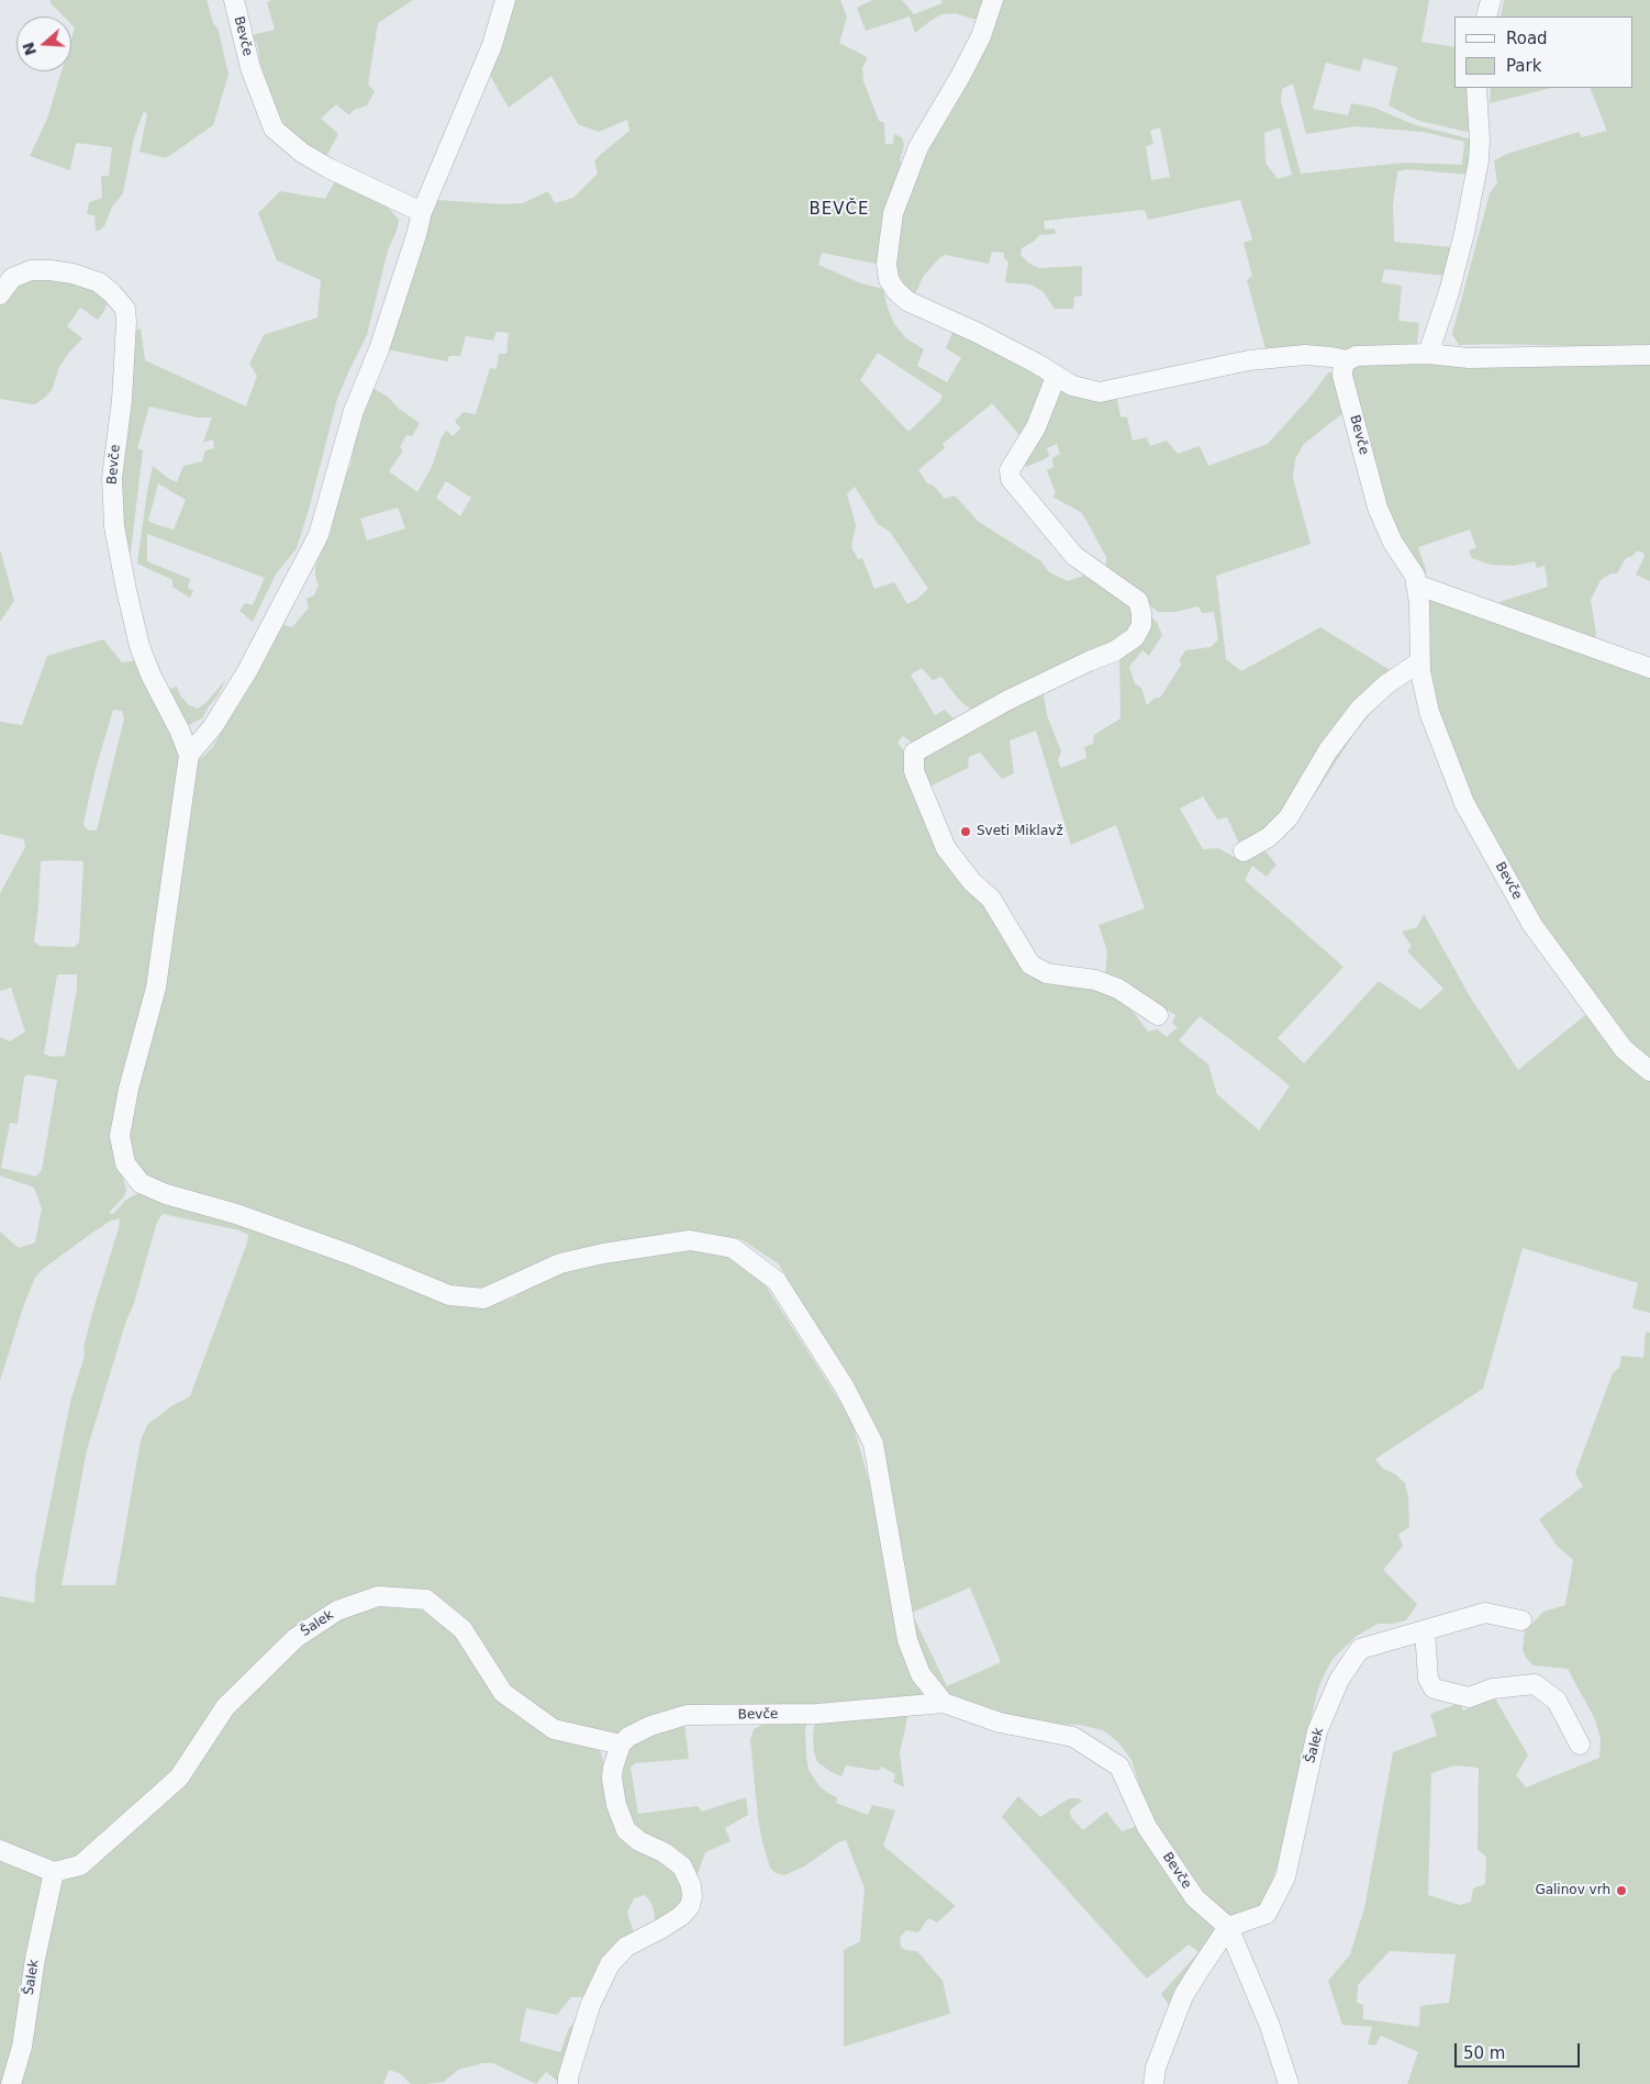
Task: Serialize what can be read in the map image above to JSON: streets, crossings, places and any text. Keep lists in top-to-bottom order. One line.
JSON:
{"streets":{"street":["Bevče","Šalek"]},"crossings":[["Bevče","Šalek"]],"districts":["BEVČE"],"places":["Sveti Miklavž","Galinov vrh"],"legend":["Road","Park"],"scale_bar":"50 m","north":"left"}
